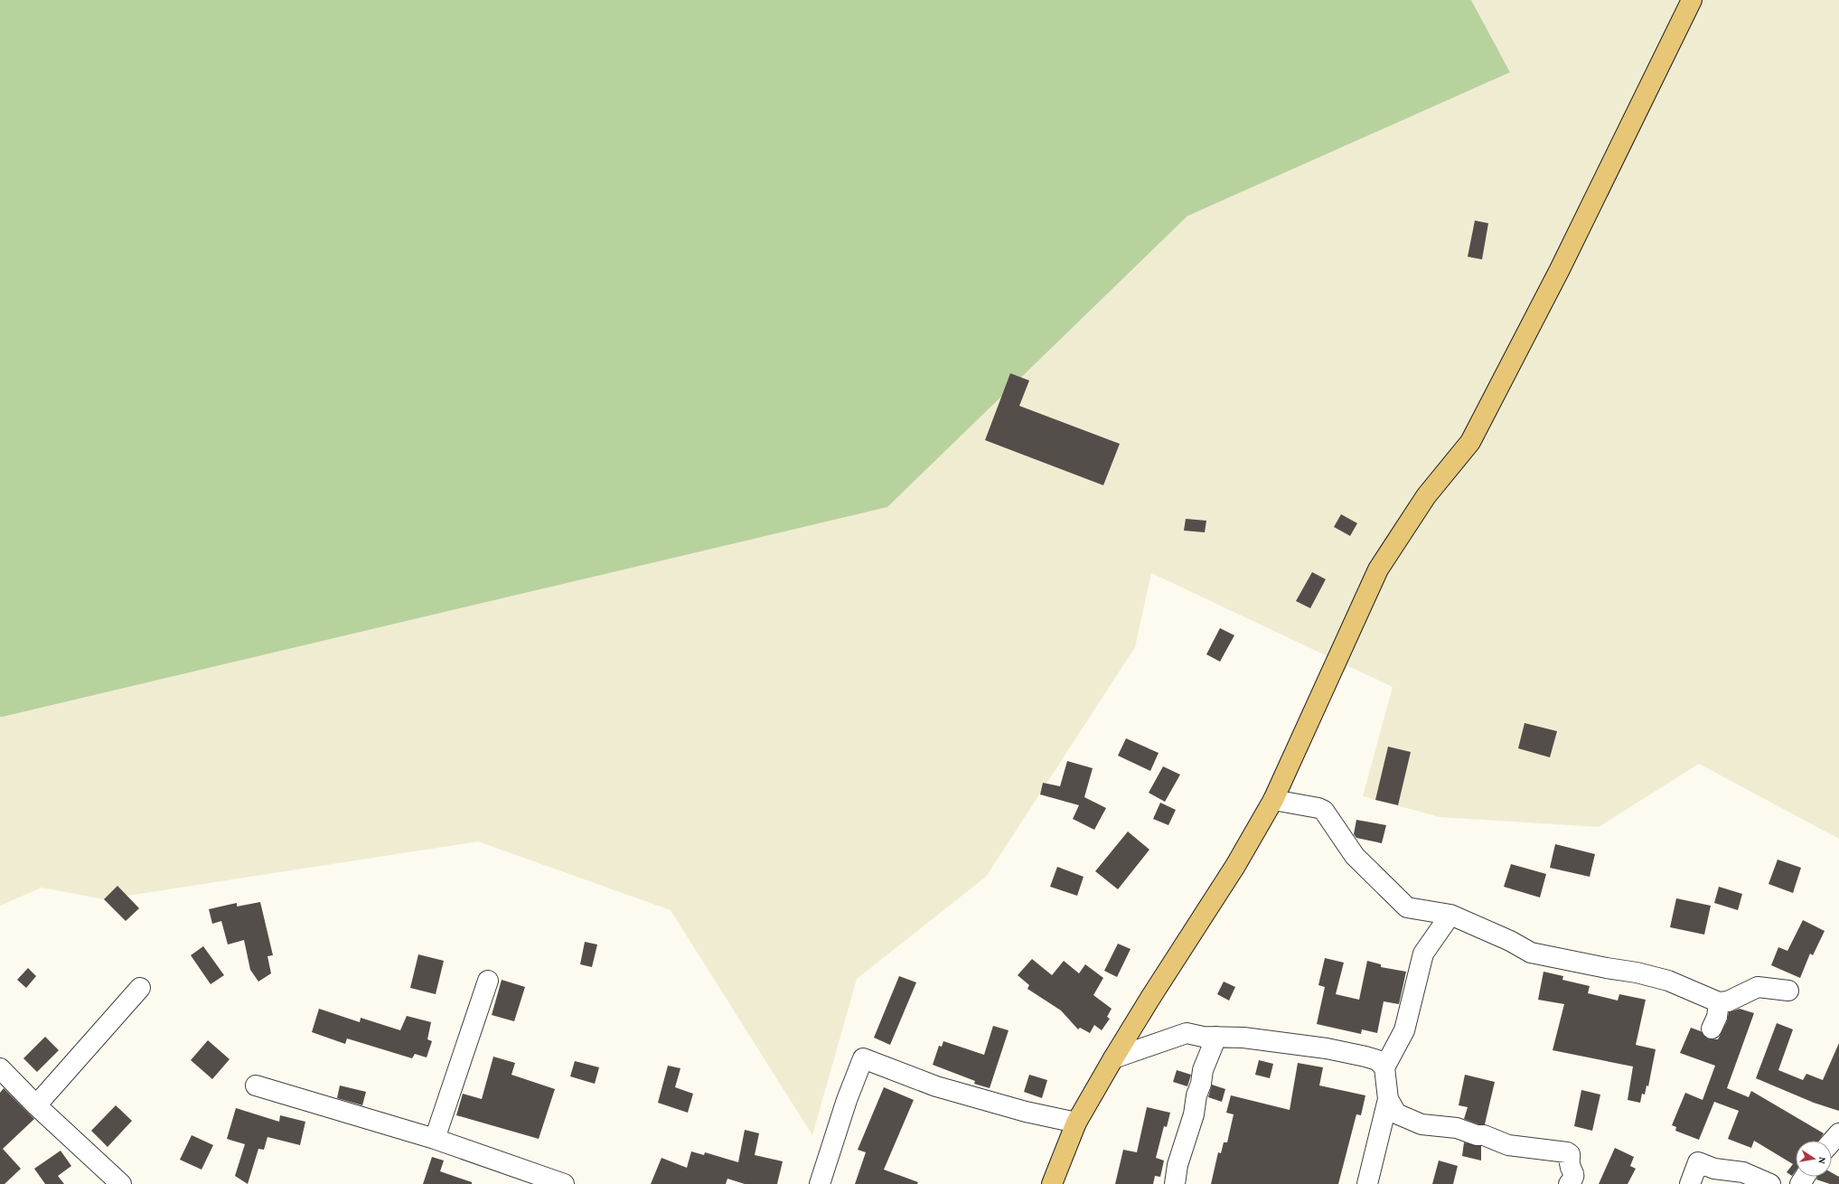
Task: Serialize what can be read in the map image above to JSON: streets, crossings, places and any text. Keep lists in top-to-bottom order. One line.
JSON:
{"north":"right"}
